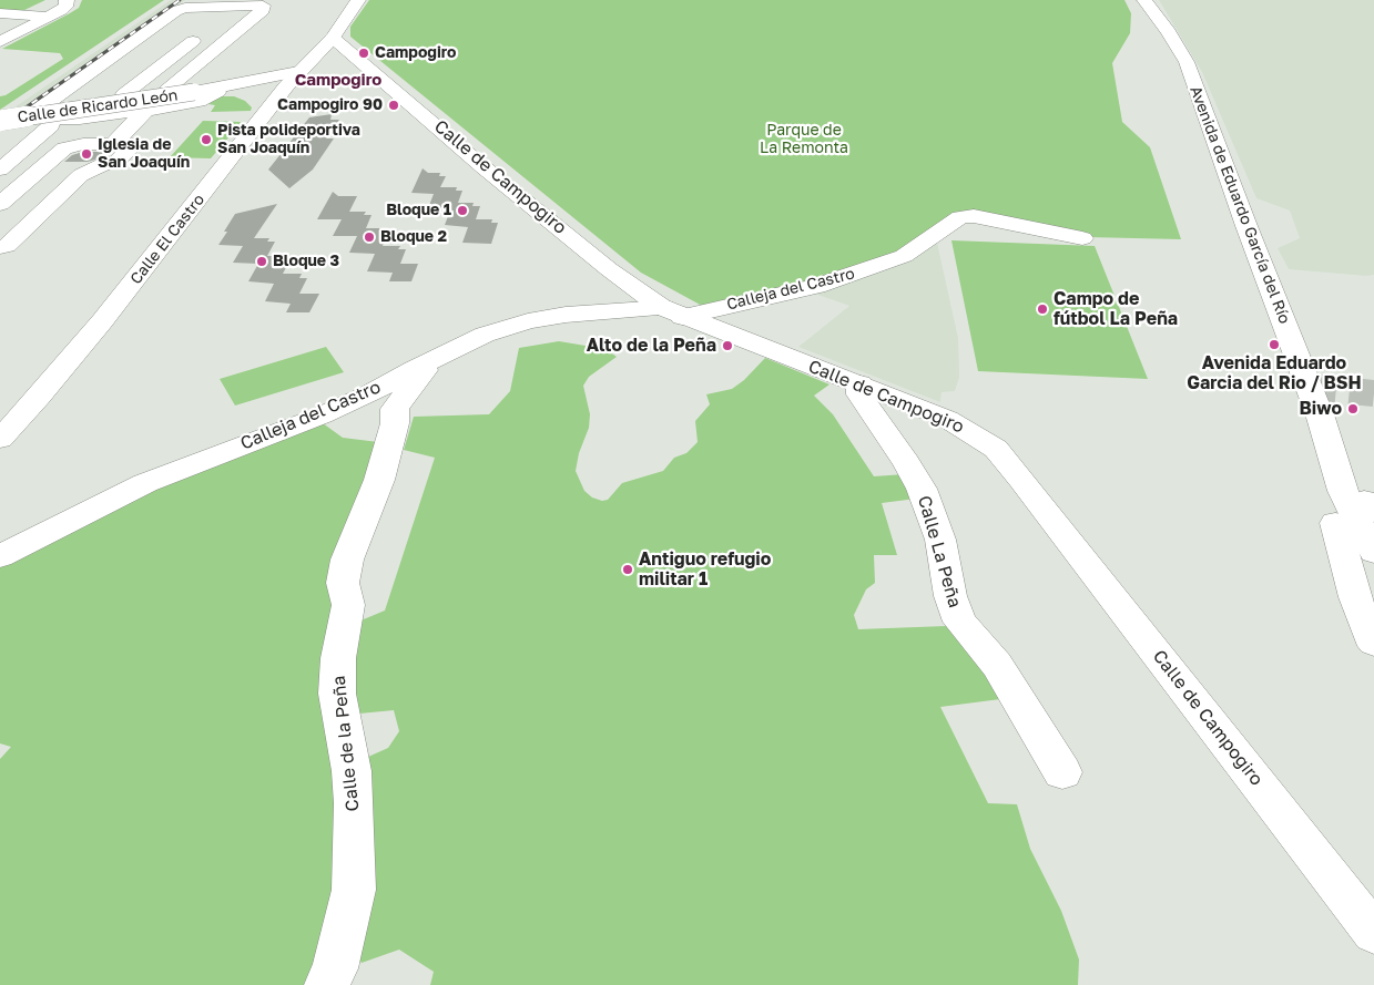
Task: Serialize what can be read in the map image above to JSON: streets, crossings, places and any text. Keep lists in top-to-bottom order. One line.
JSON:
{"streets":{"main road":["Calle de Ricardo León","Calle de Campogiro","Avenida de Eduardo García del Río","Calle El Castro","Calleja del Castro","Calle La Peña","Calle de la Peña"]},"crossings":[["Calle de Ricardo León","Calle El Castro"],["Calle de Campogiro","Calle El Castro"],["Calle de Campogiro","Calleja del Castro"],["Calle de Campogiro","Calle La Peña"],["Calleja del Castro","Calle de la Peña"]],"districts":["Campogiro"],"parks":["Parque de La Remonta"],"places":["Campogiro","Campogiro 90","Pista polideportiva San Joaquín","Iglesia de San Joaquín","Bloque 1","Bloque 2","Bloque 3","Campo de fútbol La Peña","Avenida Eduardo Garcia del Rio / BSH","Alto de la Peña","Biwo","Antiguo refugio militar 1"]}
